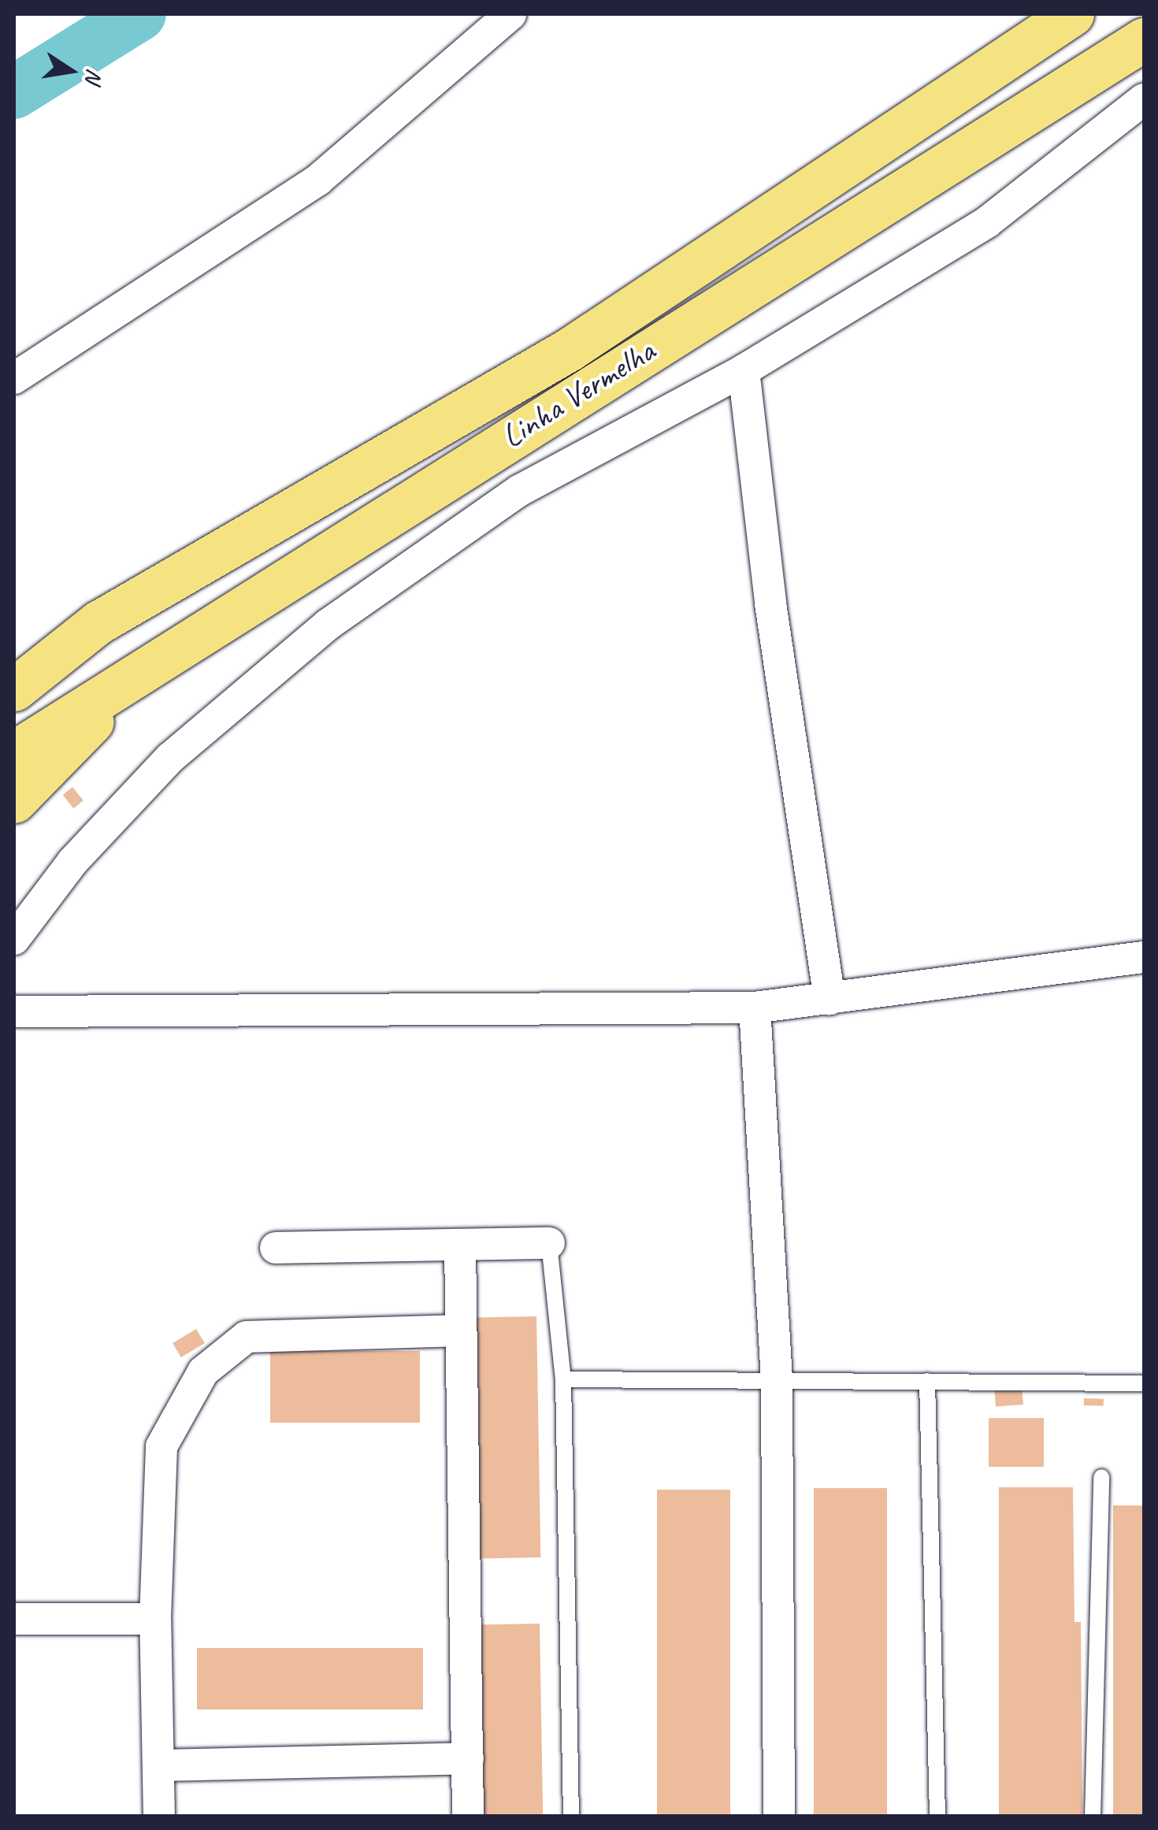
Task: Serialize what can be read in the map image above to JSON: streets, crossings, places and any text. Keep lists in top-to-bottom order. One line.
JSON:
{"streets":{"highway":["Linha Vermelha"]},"north":"right"}
